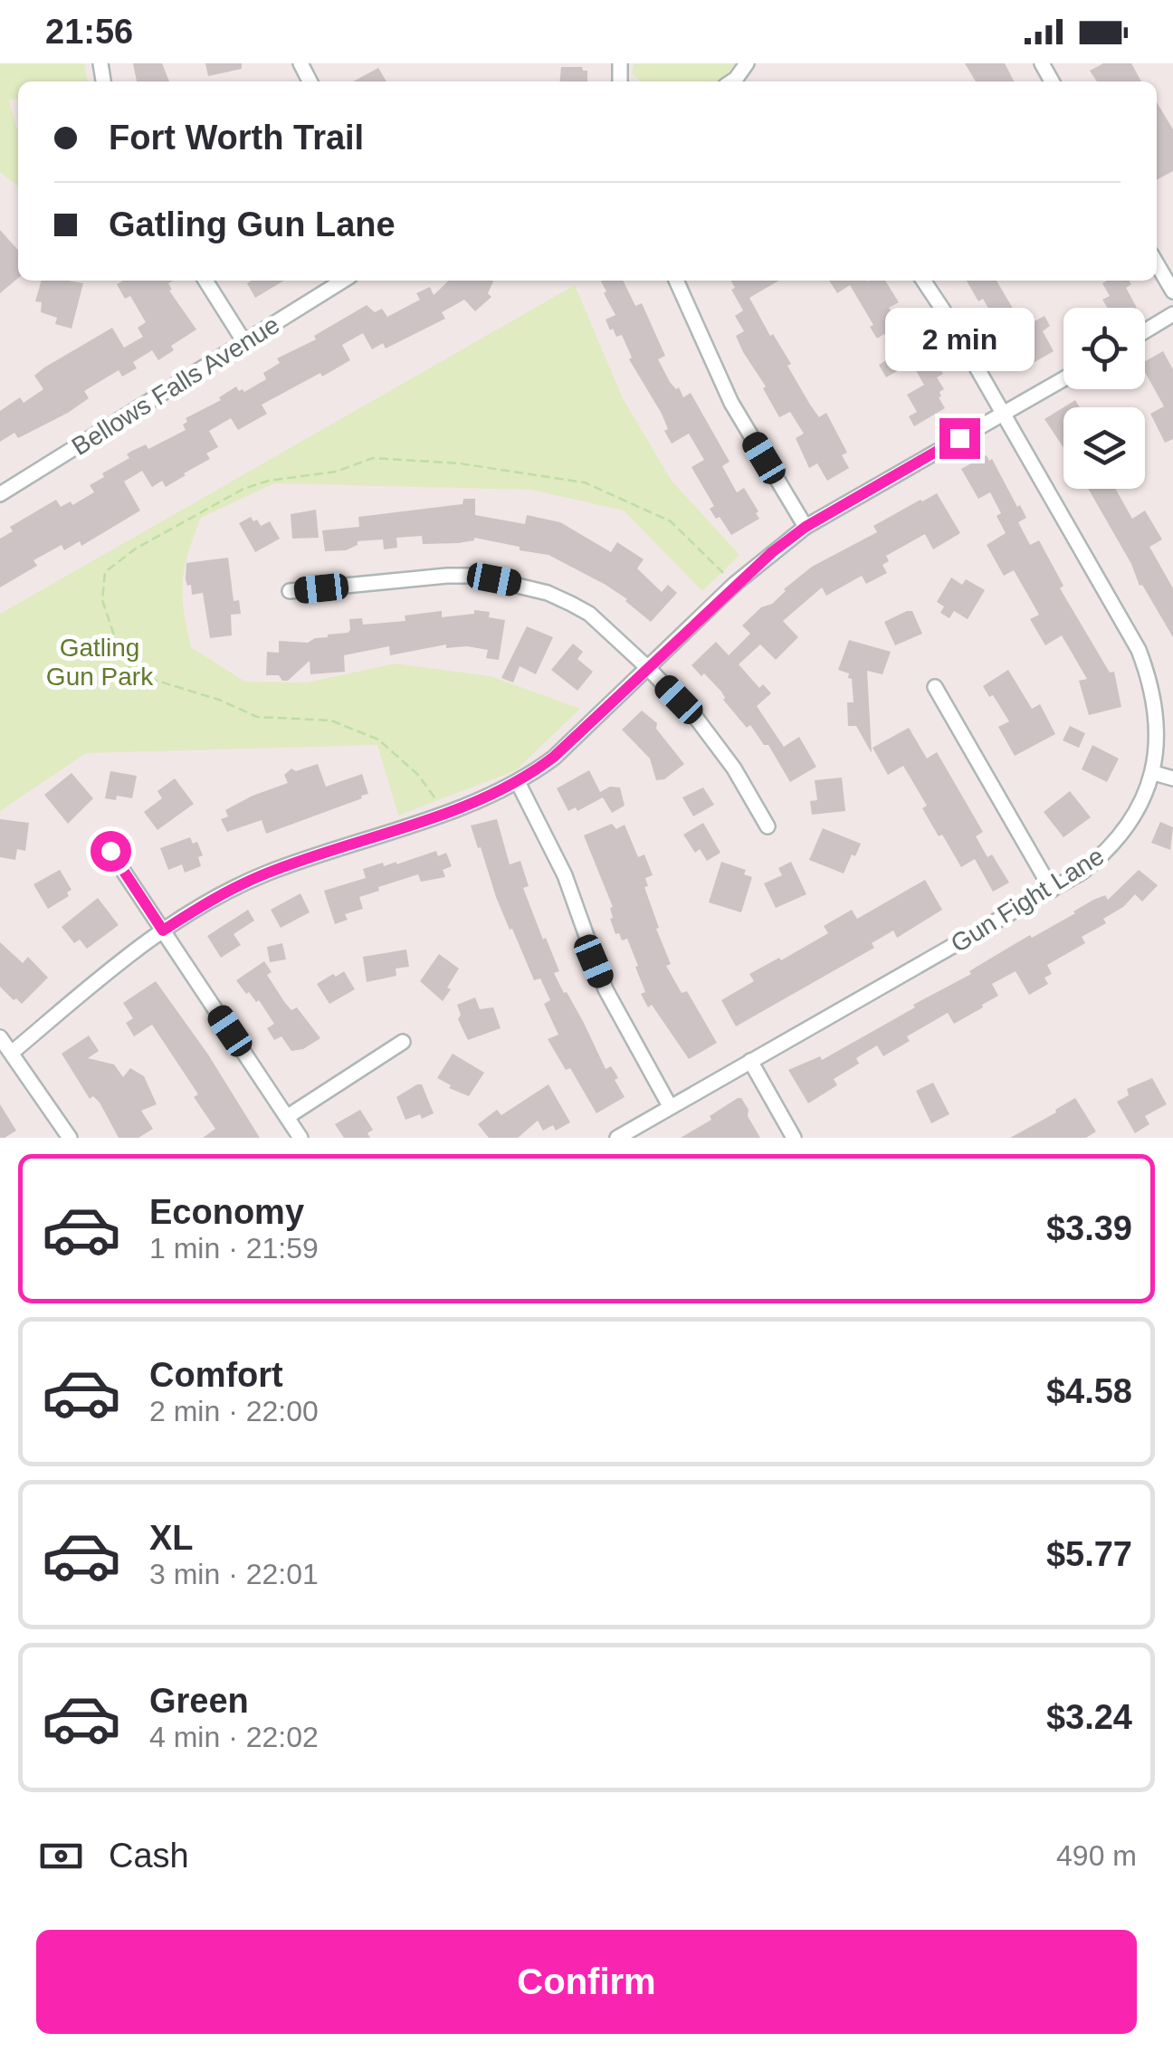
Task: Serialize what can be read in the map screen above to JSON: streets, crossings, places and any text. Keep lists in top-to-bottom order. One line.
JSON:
{"streets":{"street":["Bellows Falls Avenue","Gun Fight Lane"]},"parks":["Gatling Gun Park"],"page":{"status":"21:56","banner":["Fort Worth Trail","Gatling Gun Lane"],"bubble":"2 min","list":[{"name":"Economy","note":"1 min · 21:59","value":"$3.39"},{"name":"Comfort","note":"2 min · 22:00","value":"$4.58"},{"name":"XL","note":"3 min · 22:01","value":"$5.77"},{"name":"Green","note":"4 min · 22:02","value":"$3.24"}],"pay":["Cash","490 m"],"buttons":"Confirm"}}
